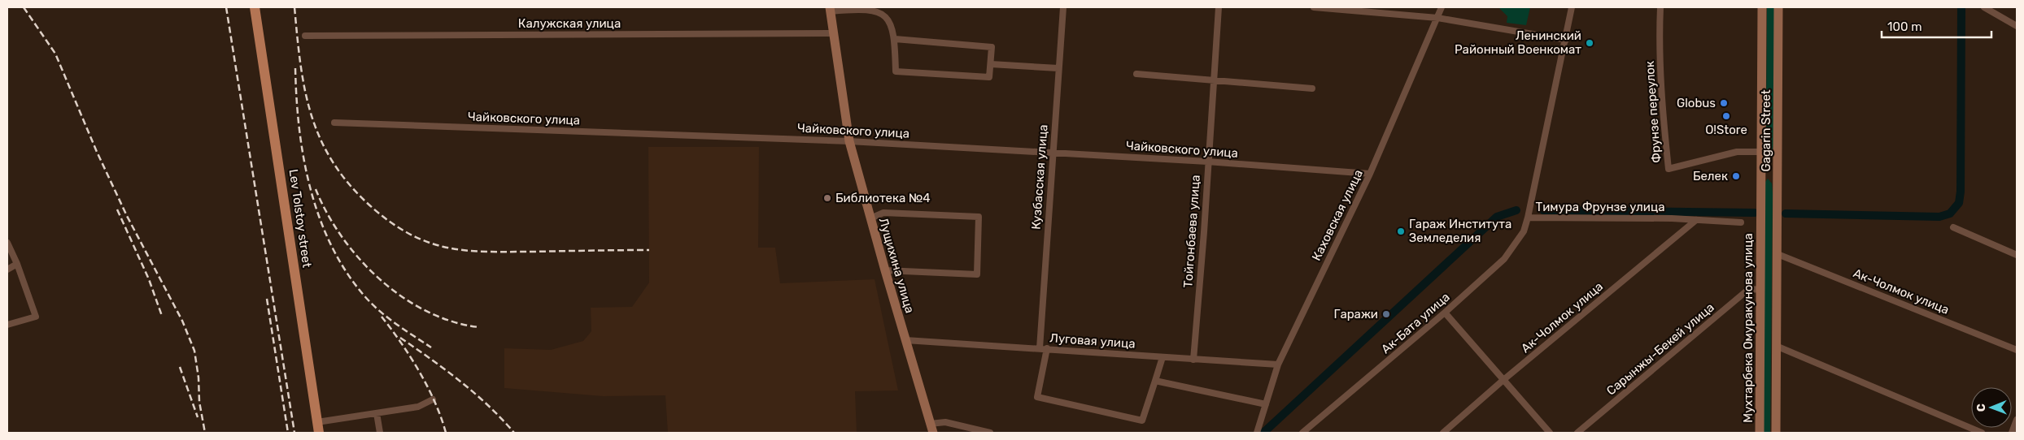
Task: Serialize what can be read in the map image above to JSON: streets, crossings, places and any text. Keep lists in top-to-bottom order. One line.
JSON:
{"streets":{"main road":["Gagarin Street","Lev Tolstoy street","Лущихина улица","Мухтарбека Омуракунова улица"],"street":["Калужская улица","Фрунзе переулок","Чайковского улица","Кузбасская улица","Тимура Фрунзе улица","Каховская улица","Тойгонбаева улица","Ак-Чолмок улица","Ак-Бата улица","Луговая улица","Сарынжы-Бекей улица"]},"crossings":[["Калужская улица","Лущихина улица"],["Фрунзе переулок","Gagarin Street"],["Чайковского улица","Кузбасская улица"],["Чайковского улица","Каховская улица"],["Чайковского улица","Тойгонбаева улица"],["Чайковского улица","Лущихина улица"],["Gagarin Street","Ак-Чолмок улица"],["Gagarin Street","Мухтарбека Омуракунова улица"],["Кузбасская улица","Луговая улица"],["Тимура Фрунзе улица","Ак-Чолмок улица"],["Тимура Фрунзе улица","Ак-Бата улица"],["Каховская улица","Луговая улица"],["Тойгонбаева улица","Луговая улица"],["Лущихина улица","Луговая улица"],["Мухтарбека Омуракунова улица","Сарынжы-Бекей улица"]],"places":["Ленинский Районный Военкомат","Globus","O!Store","Белек","Библиотека №4","Гараж Института Земледелия","Гаражи"],"scale_bar":"100 m","north":"left"}
